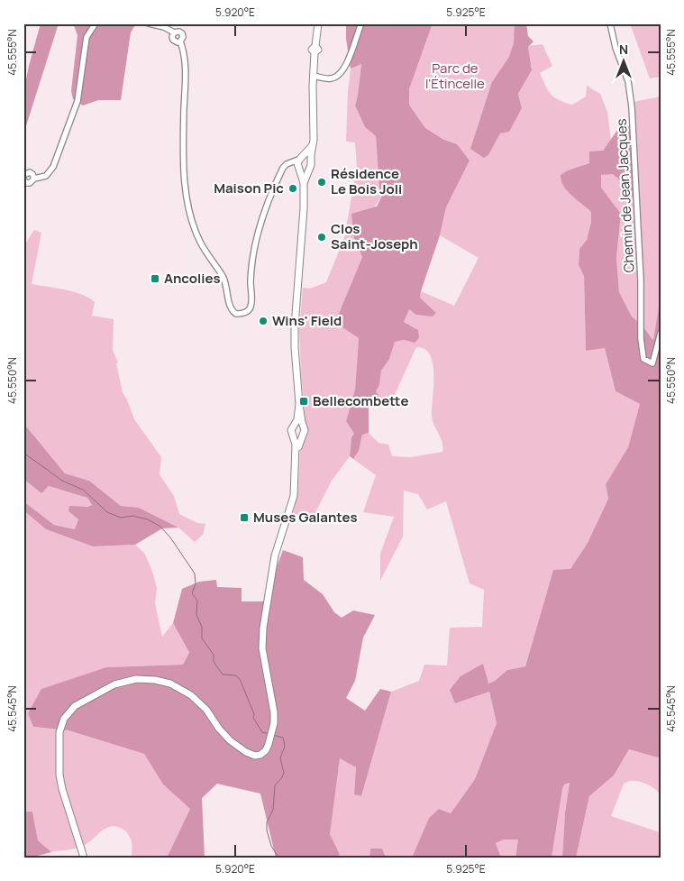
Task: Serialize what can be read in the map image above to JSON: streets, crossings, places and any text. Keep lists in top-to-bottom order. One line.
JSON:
{"streets":{"street":["Chemin de Jean Jacques"]},"parks":["Parc de l'Étincelle"],"places":{"other":["Résidence Le Bois Joli","Maison Pic","Clos Saint-Joseph","Wins' Field"],"transit":["Ancolies","Bellecombette","Muses Galantes"]},"north":"top","coordinates":["5.920°E","5.925°E","45.555°N","45.550°N","45.545°N"]}
